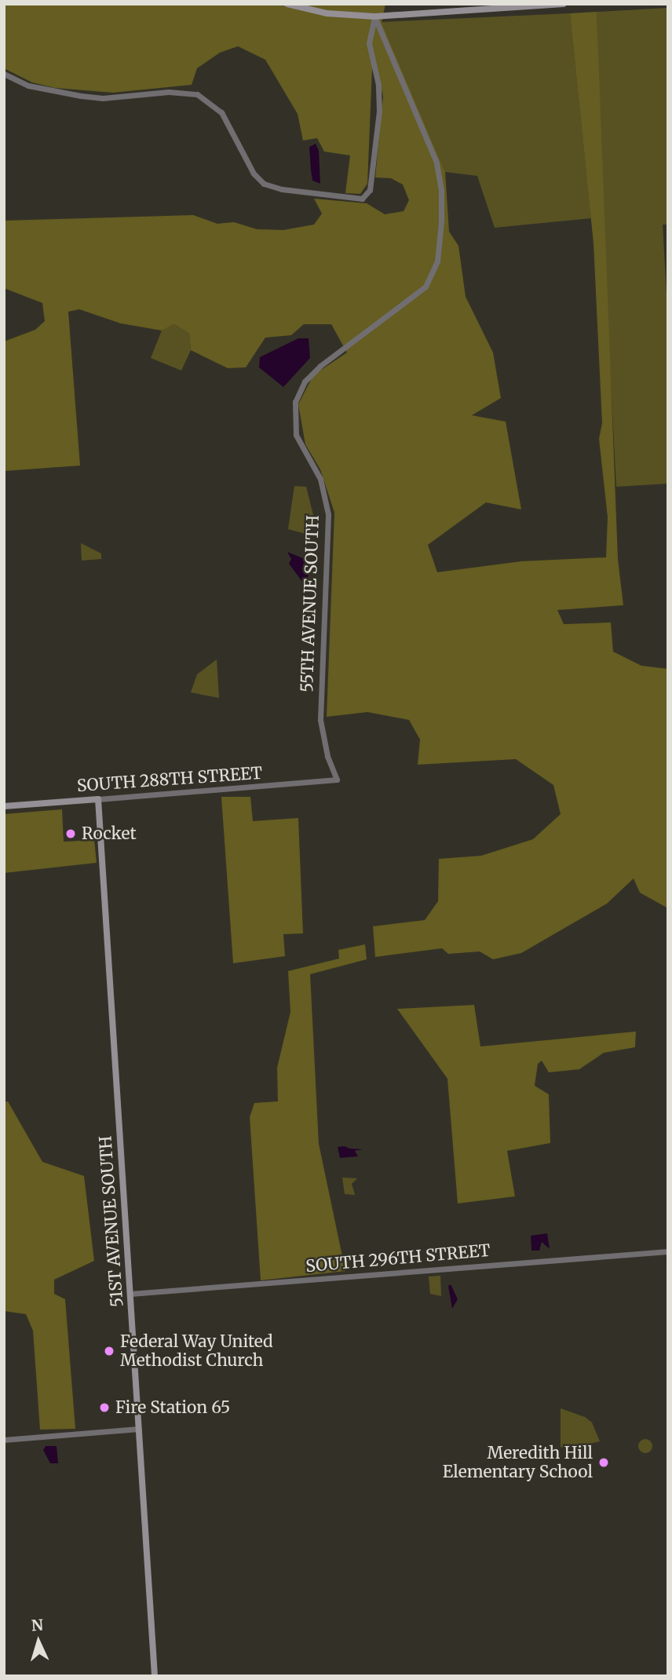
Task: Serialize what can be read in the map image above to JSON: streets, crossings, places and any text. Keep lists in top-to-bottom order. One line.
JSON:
{"streets":{"main road":["SOUTH 288TH STREET","51ST AVENUE SOUTH"],"street":["55TH AVENUE SOUTH","SOUTH 296TH STREET"]},"crossings":[["55TH AVENUE SOUTH","SOUTH 288TH STREET"],["SOUTH 288TH STREET","51ST AVENUE SOUTH"],["51ST AVENUE SOUTH","SOUTH 296TH STREET"]],"places":["Rocket","Federal Way United Methodist Church","Fire Station 65","Meredith Hill Elementary School"],"north":"top"}
